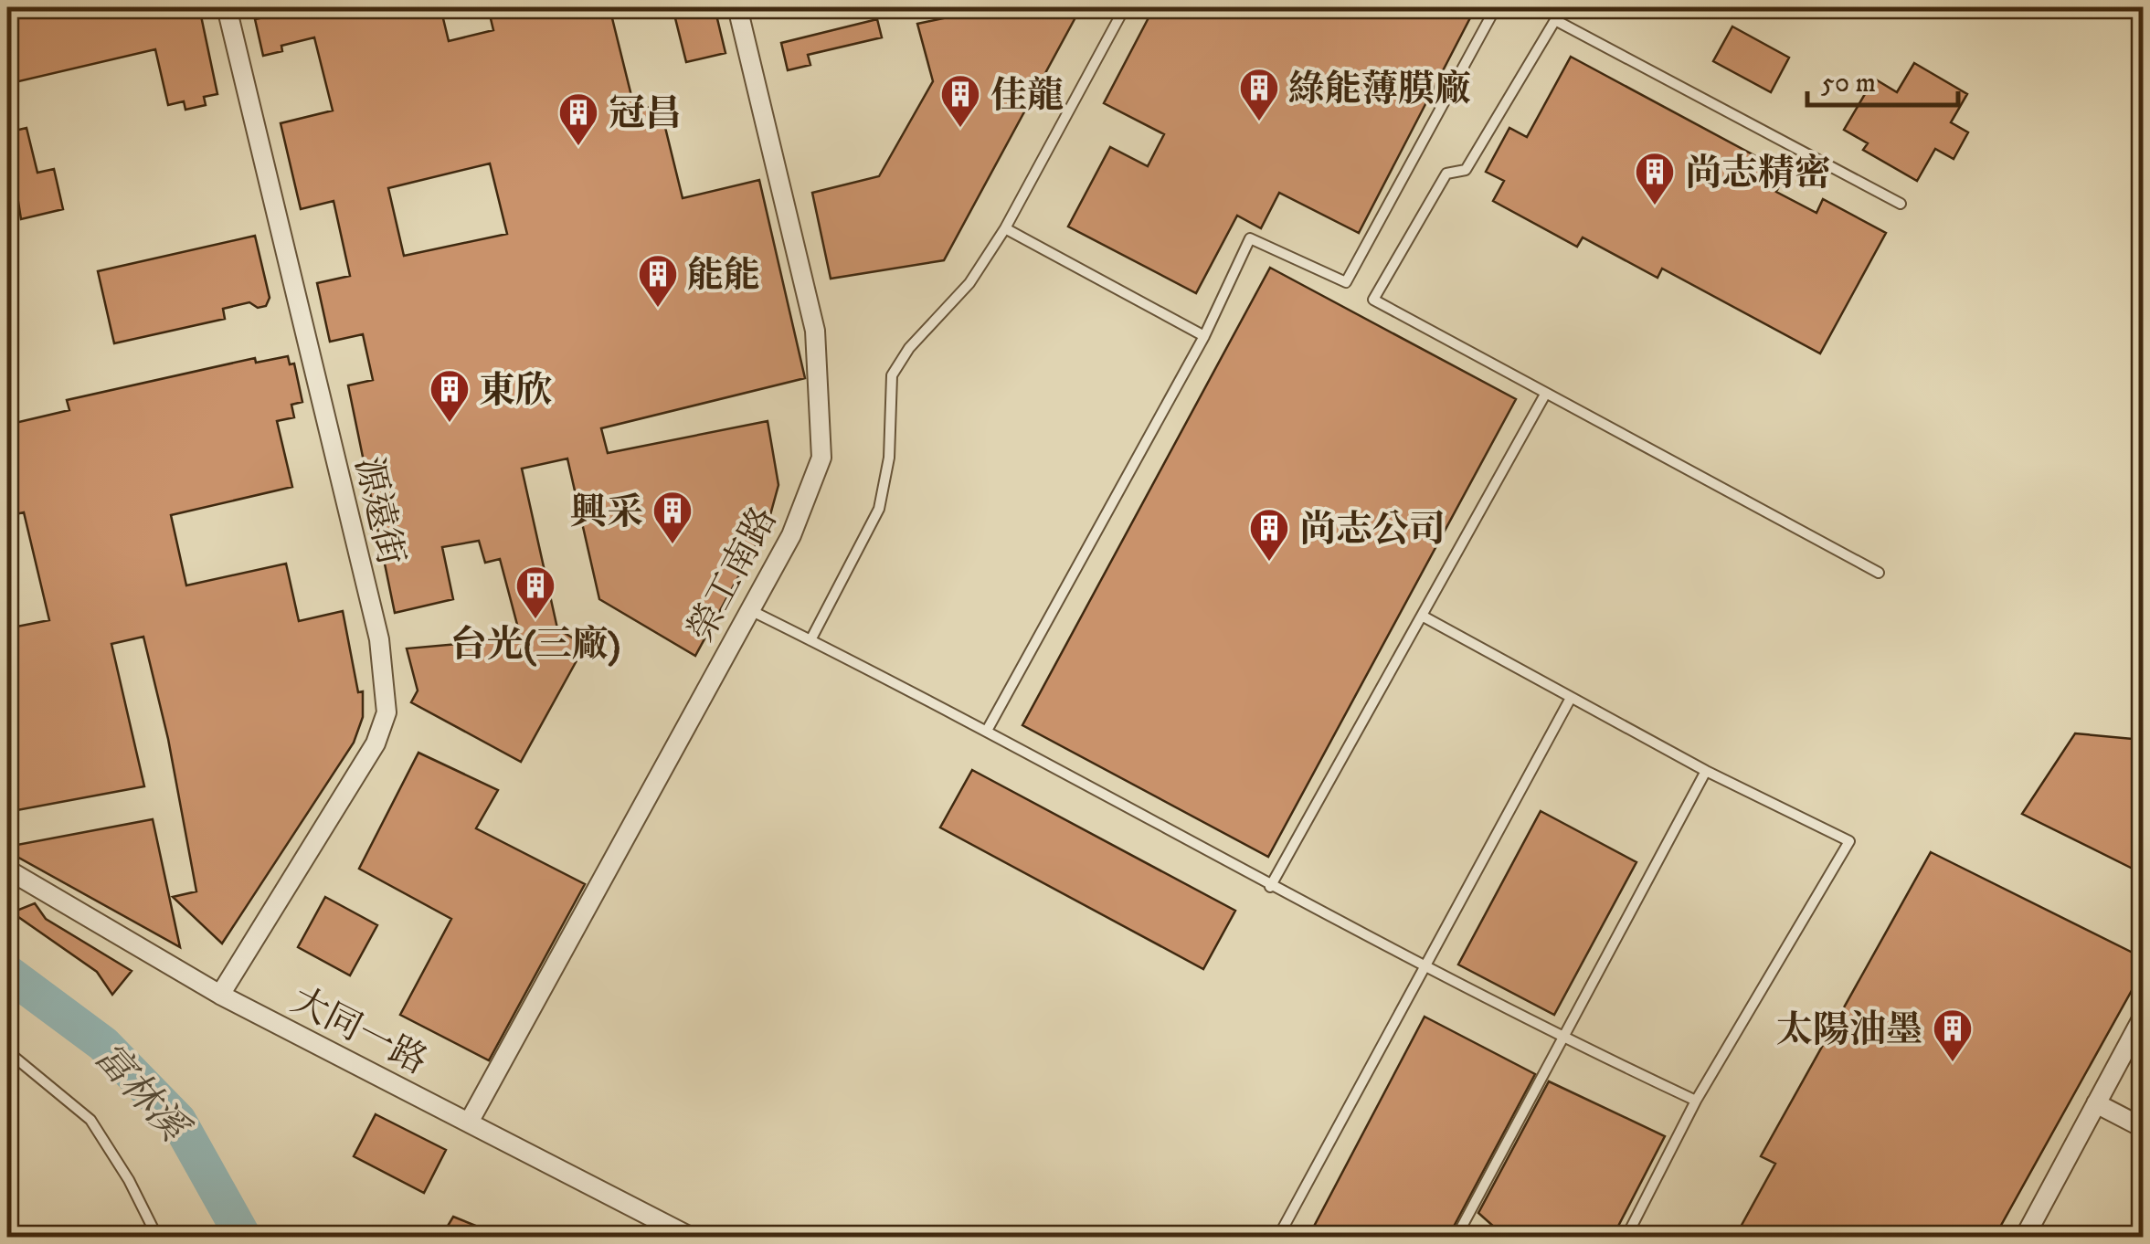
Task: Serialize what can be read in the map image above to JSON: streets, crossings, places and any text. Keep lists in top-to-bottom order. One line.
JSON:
{"streets":{"street":["源遠街","榮工南路","大同一路"]},"crossings":[["源遠街","大同一路"],["榮工南路","大同一路"]],"water":["富林溪"],"places":{"building":["綠能薄膜廠","佳龍","冠昌","尚志精密","能能","東欣","興采","尚志公司","台光(三廠)","太陽油墨"]},"scale_bar":"50 m"}
